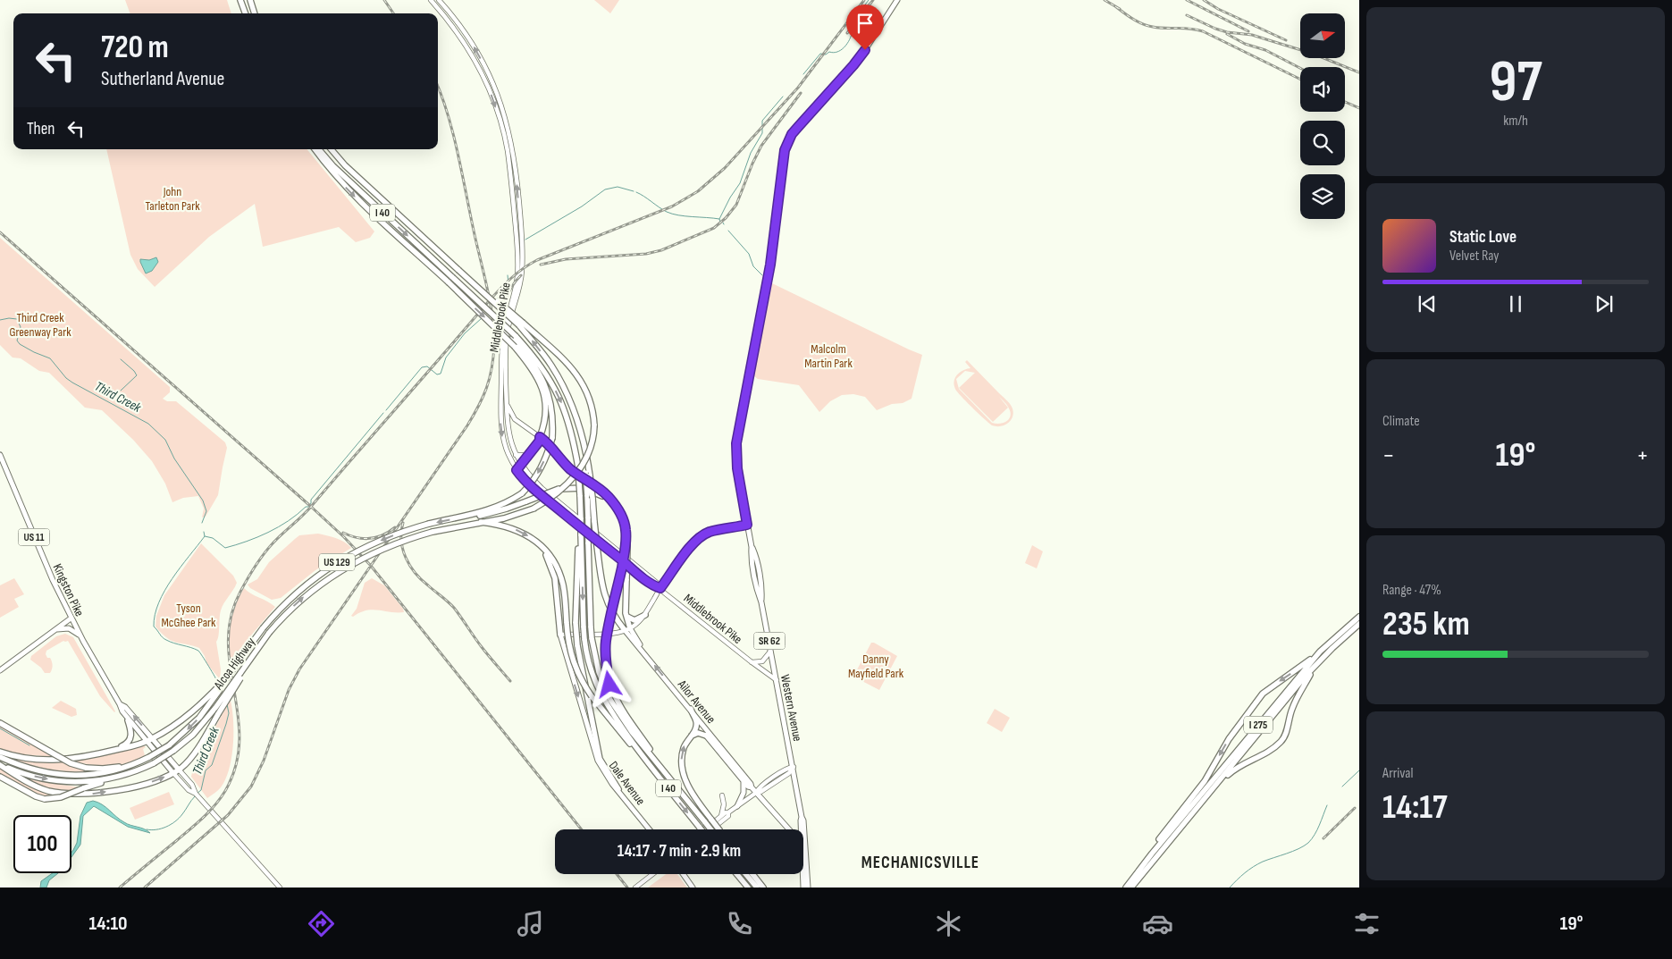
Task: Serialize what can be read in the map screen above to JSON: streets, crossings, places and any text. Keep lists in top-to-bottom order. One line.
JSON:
{"streets":{"highway":["I 40","US 129","Alcoa Highway","I 275"],"main road":["Middlebrook Pike","US 11","Kingston Pike","SR 62","Ailor Avenue","Western Avenue","Dale Avenue"]},"crossings":[["I 40","Alcoa Highway"],["Middlebrook Pike","Western Avenue"]],"one_way":["Dale Avenue"],"districts":["MECHANICSVILLE"],"water":["Third Creek"],"parks":["John Tarleton Park","Third Creek Greenway Park","Malcolm Martin Park","Tyson McGhee Park","Danny Mayfield Park"],"north":"right","page":{"tile":[["97","km/h"],"Climate",["Range · 47%","235 km"],["Arrival","14:17"]],"turn":["720 m","Sutherland Avenue"],"then":"Then","song":["Static Love","Velvet Ray"],"heat":["−","19°","+"],"limit":"100","trip":"14:17 · 7 min · 2.9 km","tabs":["14:10","19°"]}}
